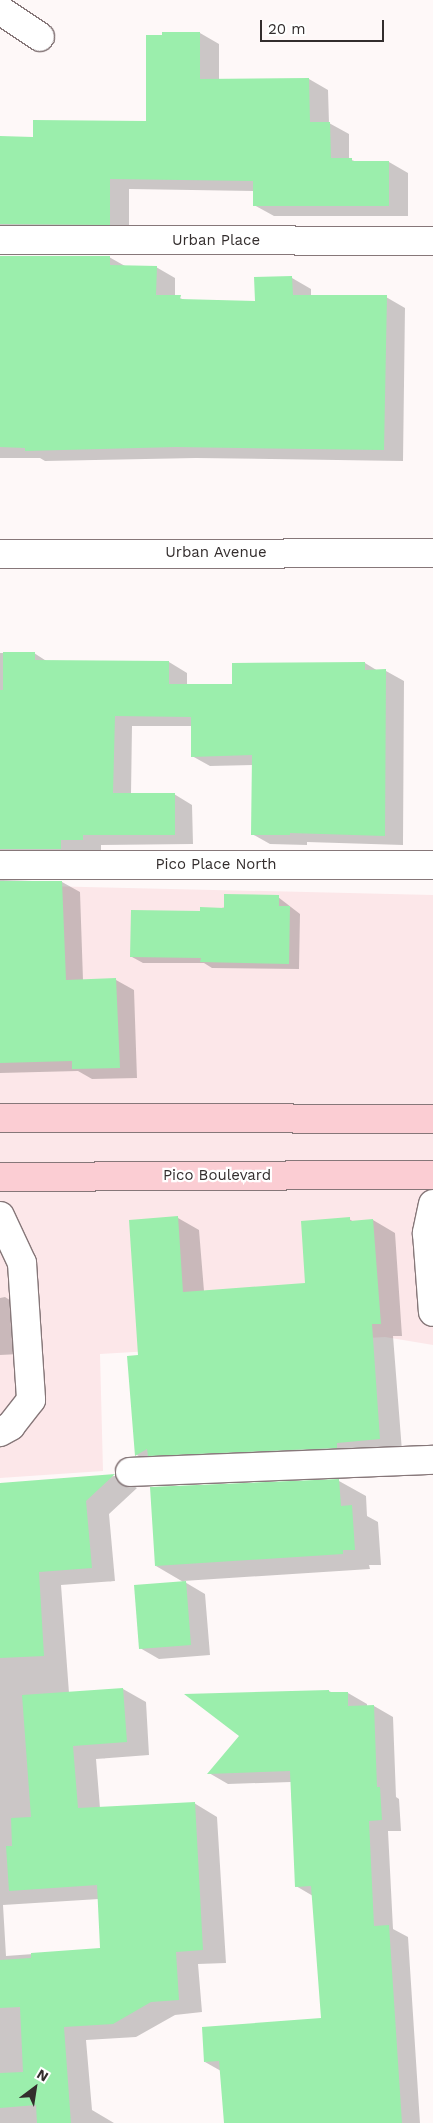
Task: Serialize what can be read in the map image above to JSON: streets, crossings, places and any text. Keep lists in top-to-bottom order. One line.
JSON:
{"streets":{"main road":["Pico Boulevard"],"street":["Urban Place","Urban Avenue","Pico Place North"]},"scale_bar":"20 m","north":"top right"}
